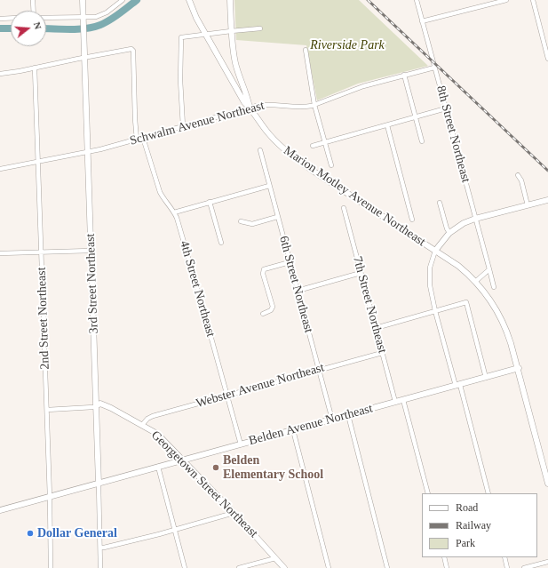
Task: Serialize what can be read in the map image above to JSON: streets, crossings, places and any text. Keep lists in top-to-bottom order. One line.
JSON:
{"streets":{"street":["Schwalm Avenue Northeast","8th Street Northeast","Marion Motley Avenue Northeast","3rd Street Northeast","6th Street Northeast","4th Street Northeast","7th Street Northeast","2nd Street Northeast","Webster Avenue Northeast","Belden Avenue Northeast","Georgetown Street Northeast"]},"crossings":[["Schwalm Avenue Northeast","8th Street Northeast"],["Schwalm Avenue Northeast","Marion Motley Avenue Northeast"],["Schwalm Avenue Northeast","3rd Street Northeast"],["Schwalm Avenue Northeast","4th Street Northeast"],["Schwalm Avenue Northeast","2nd Street Northeast"],["8th Street Northeast","Marion Motley Avenue Northeast"],["3rd Street Northeast","Belden Avenue Northeast"],["3rd Street Northeast","Georgetown Street Northeast"],["6th Street Northeast","Webster Avenue Northeast"],["6th Street Northeast","Belden Avenue Northeast"],["4th Street Northeast","Webster Avenue Northeast"],["4th Street Northeast","Belden Avenue Northeast"],["7th Street Northeast","Webster Avenue Northeast"],["7th Street Northeast","Belden Avenue Northeast"],["2nd Street Northeast","Belden Avenue Northeast"],["Webster Avenue Northeast","Georgetown Street Northeast"],["Belden Avenue Northeast","Georgetown Street Northeast"]],"parks":["Riverside Park"],"places":["Belden Elementary School","Dollar General"],"legend":["Road","Railway","Park"],"north":"right"}
